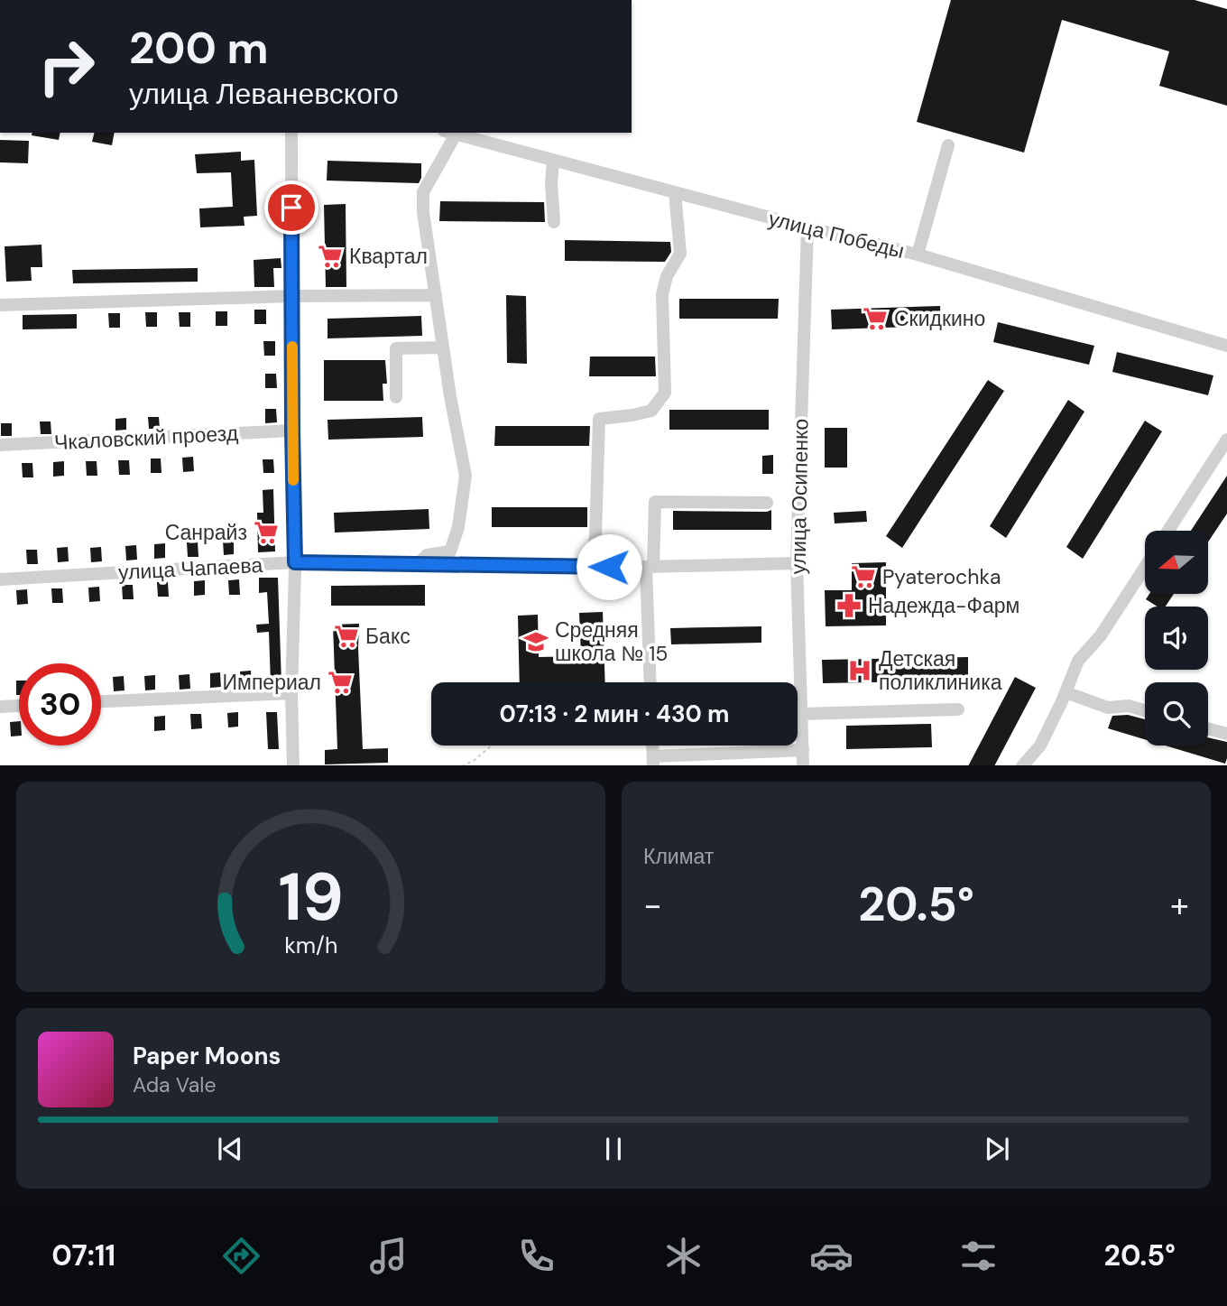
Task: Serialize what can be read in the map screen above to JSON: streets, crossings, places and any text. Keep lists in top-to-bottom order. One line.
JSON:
{"streets":{"street":["улица Победы","Чкаловский проезд","улица Осипенко","улица Чапаева"]},"crossings":[["улица Победы","улица Осипенко"],["улица Осипенко","улица Чапаева"]],"places":{"supermarket":["Квартал","Скидкино","Санрайз","Pyaterochka","Бакс","Империал"],"pharmacy":["Надежда-Фарм"],"school or university":["Средняя школа № 15"],"hospital":["Детская поликлиника"]},"north":"left","page":{"turn":["200 m","улица Леваневского"],"limit":"30","trip":"07:13 · 2 мин · 430 m","tile":"Климат","heat":["−","20.5°","+"],"song":["Paper Moons","Ada Vale"],"tabs":["07:11","20.5°"],"gauge":["19","km/h"]}}
